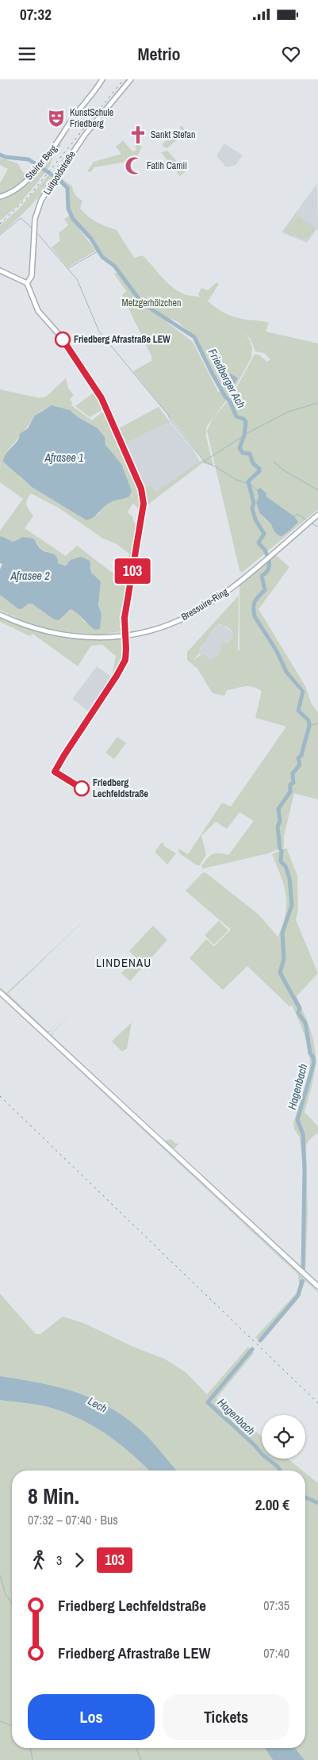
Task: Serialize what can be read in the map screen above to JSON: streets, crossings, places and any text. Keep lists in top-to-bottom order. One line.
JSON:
{"streets":{"street":["Steirer Berg","Luitpoldstraße","Bressuire-Ring"]},"districts":["LINDENAU"],"water":["Friedberger Ach","Afrasee 1","Afrasee 2","Hagenbach","Lech"],"parks":["Metzgerhölzchen"],"places":{"theatre":["KunstSchule Friedberg"],"church":["Sankt Stefan"],"mosque":["Fatih Camii"],"other":["Friedberg Afrastraße LEW","Friedberg Lechfeldstraße"]},"lines":["bus line 103"],"page":{"status":"07:32","header":"Metrio","on_map":"103","heading":["8 Min.","07:32 – 07:40 · Bus","2.00 €"],"legs":["3","103"],"list":[{"name":"Friedberg Lechfeldstraße","value":"07:35"},{"name":"Friedberg Afrastraße LEW","value":"07:40"}],"buttons":["Los","Tickets"]}}
